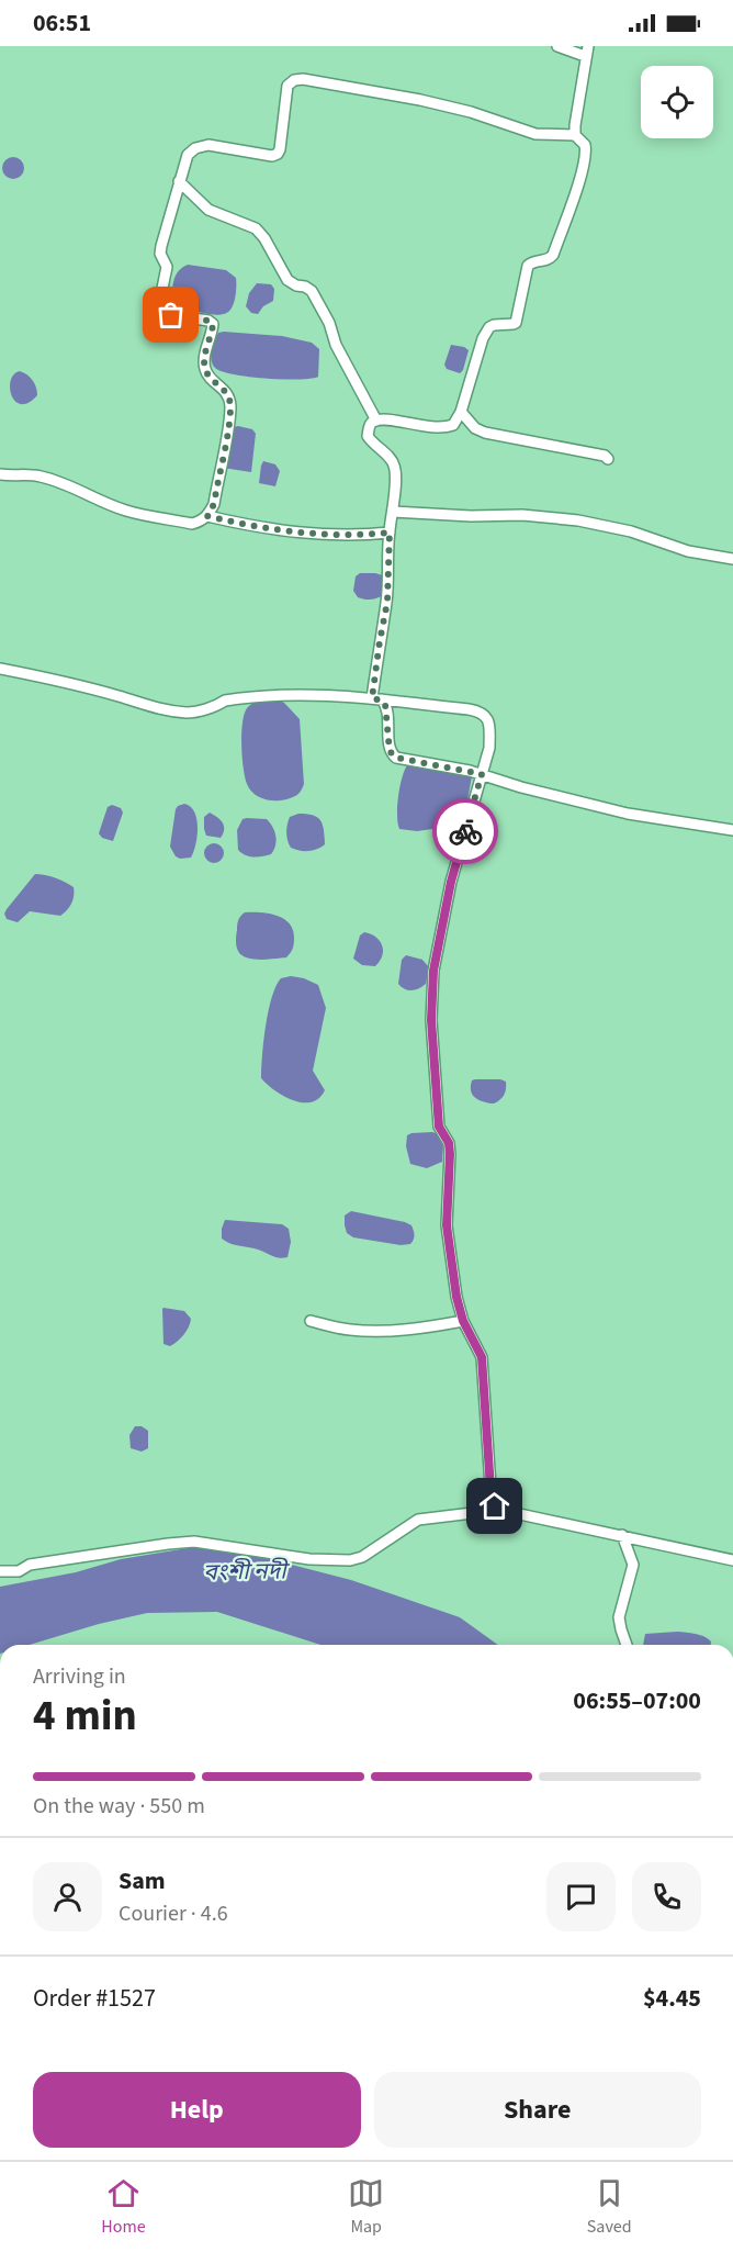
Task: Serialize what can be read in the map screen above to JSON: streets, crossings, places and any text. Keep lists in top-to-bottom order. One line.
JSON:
{"water":["বংশী নদী"],"page":{"status":"06:51","heading":["4 min","Arriving in","06:55–07:00"],"panel":["Sam","Courier · 4.6","Order #1527","$4.45"],"bar":"On the way · 550 m","buttons":["Help","Share"],"tabs":["Home","Map","Saved"]}}
